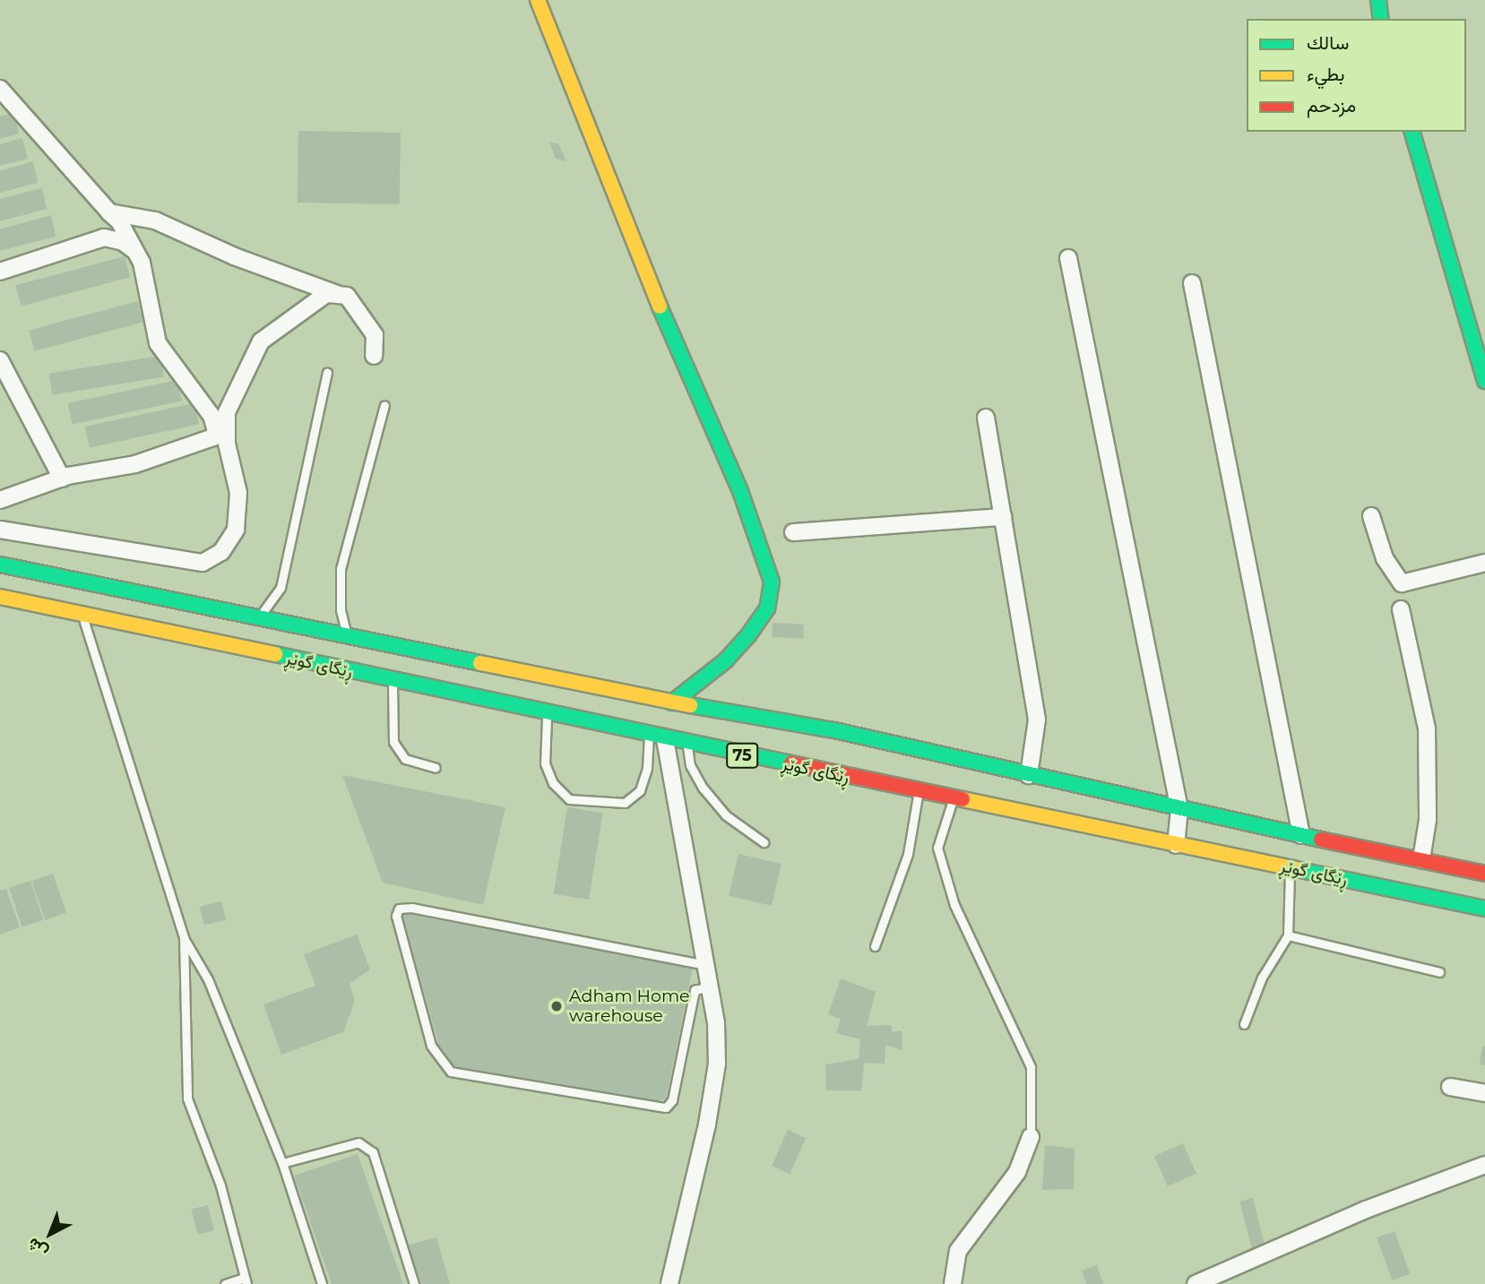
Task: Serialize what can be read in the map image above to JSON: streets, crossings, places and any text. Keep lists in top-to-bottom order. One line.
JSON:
{"streets":{"main road":["ڕێگای گوێڕ","75"]},"places":["Adham Home warehouse"],"legend":["سالك","بطيء","مزدحم"],"north":"bottom left"}
